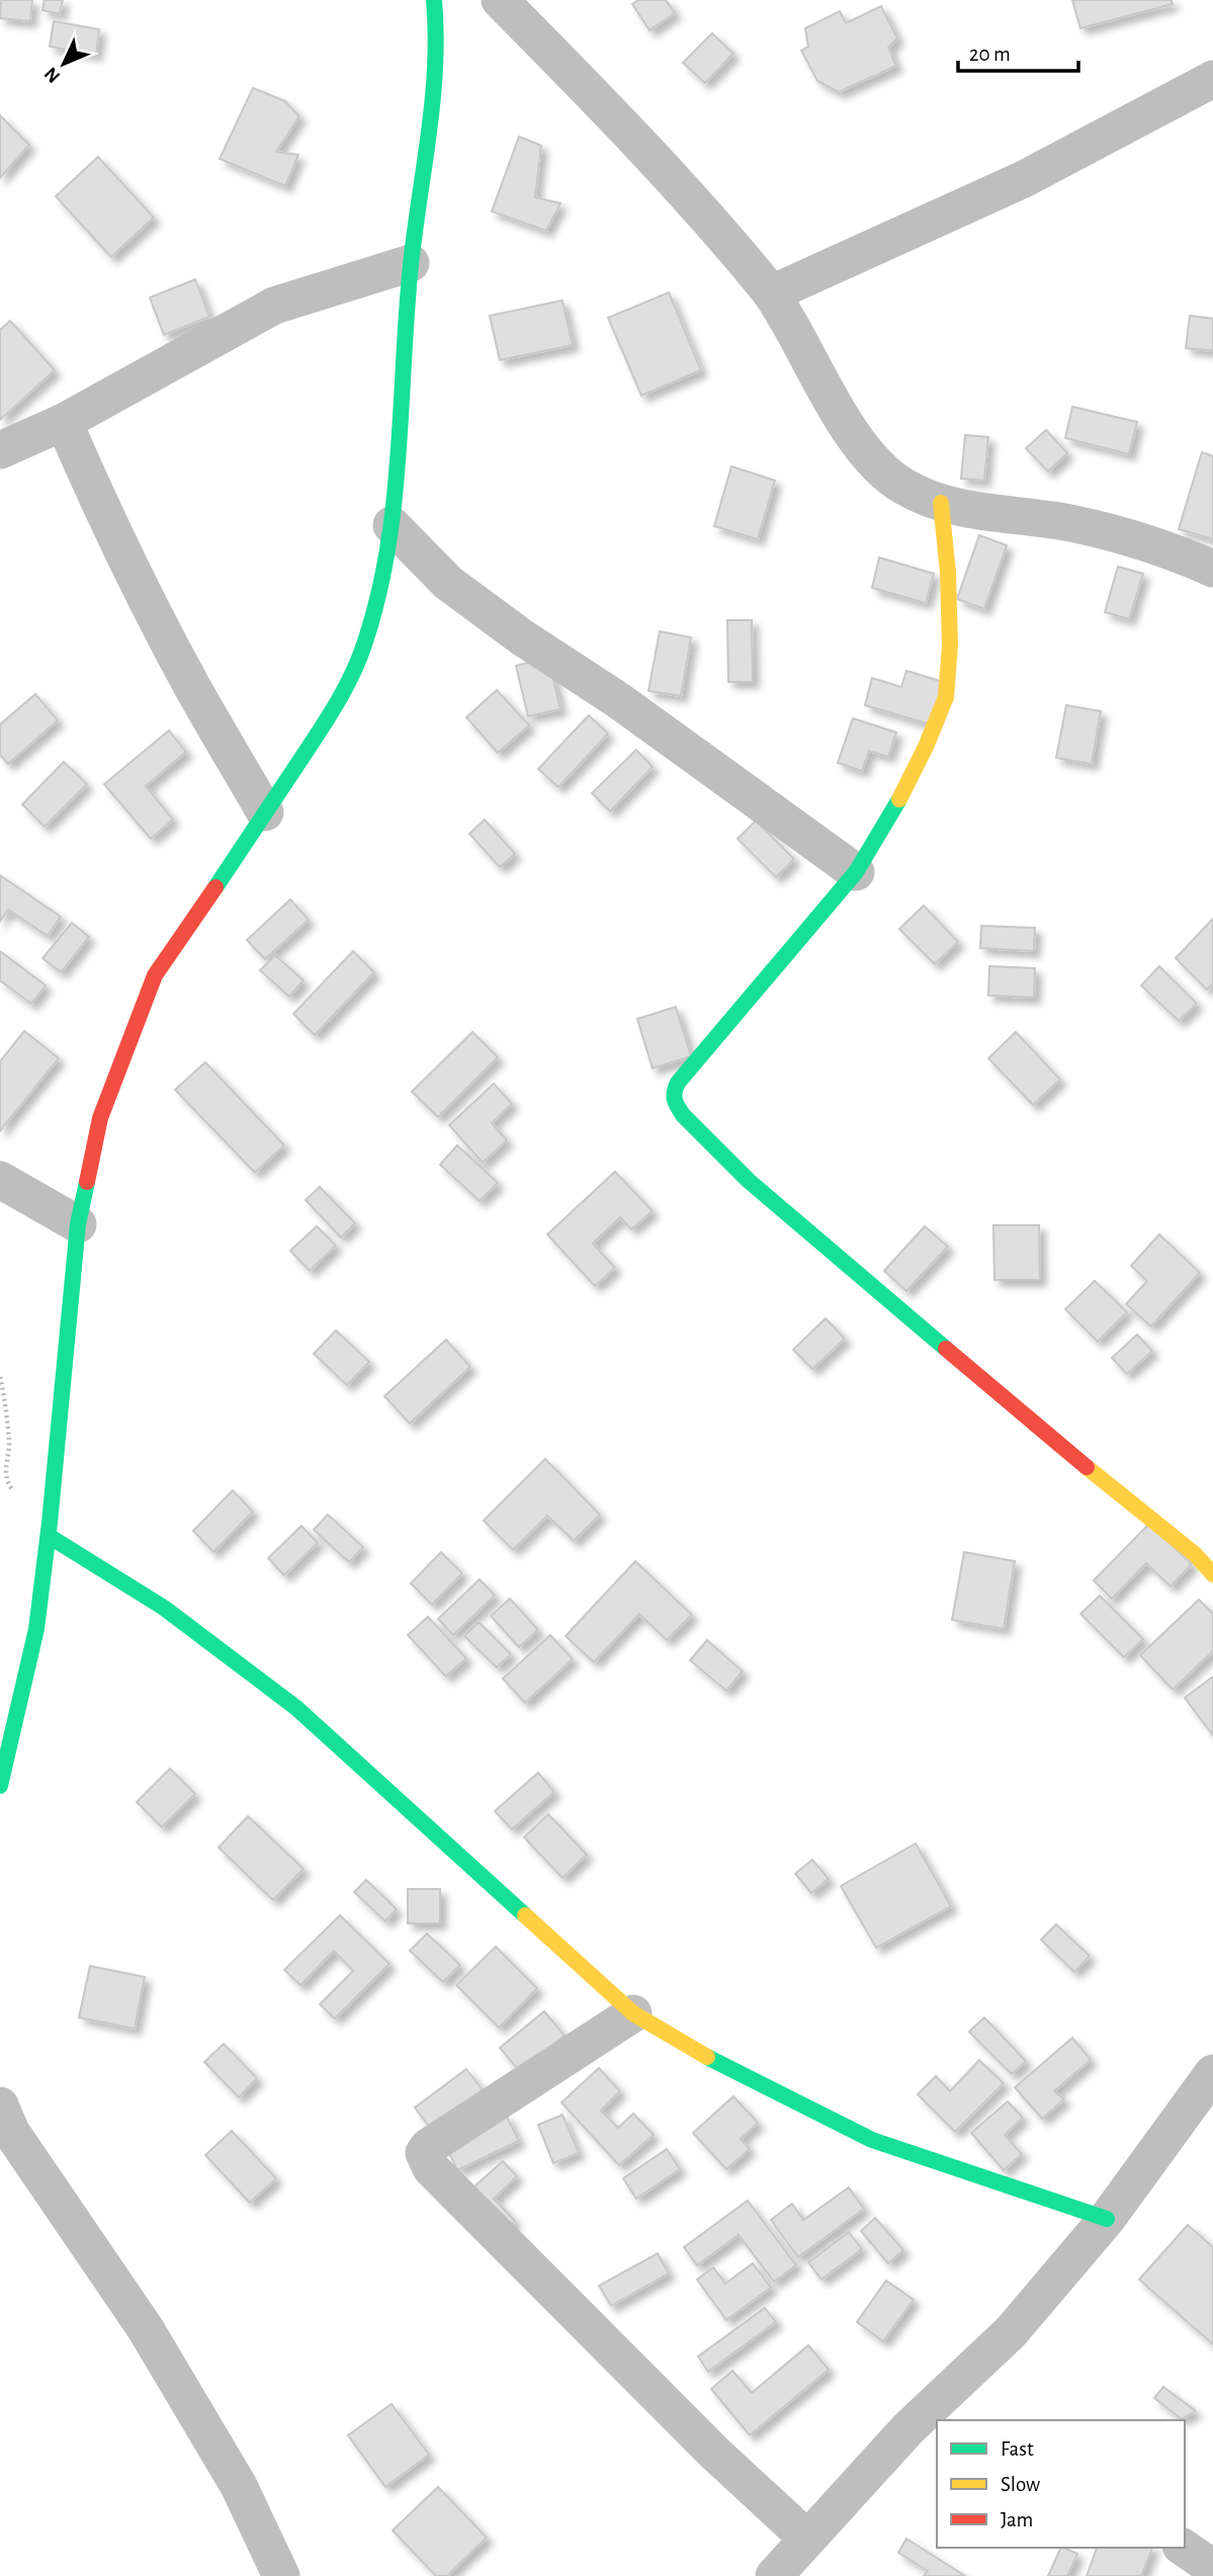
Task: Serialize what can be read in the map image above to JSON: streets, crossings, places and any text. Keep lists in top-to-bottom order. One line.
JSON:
{"legend":["Fast","Slow","Jam"],"scale_bar":"20 m","north":"bottom left"}
